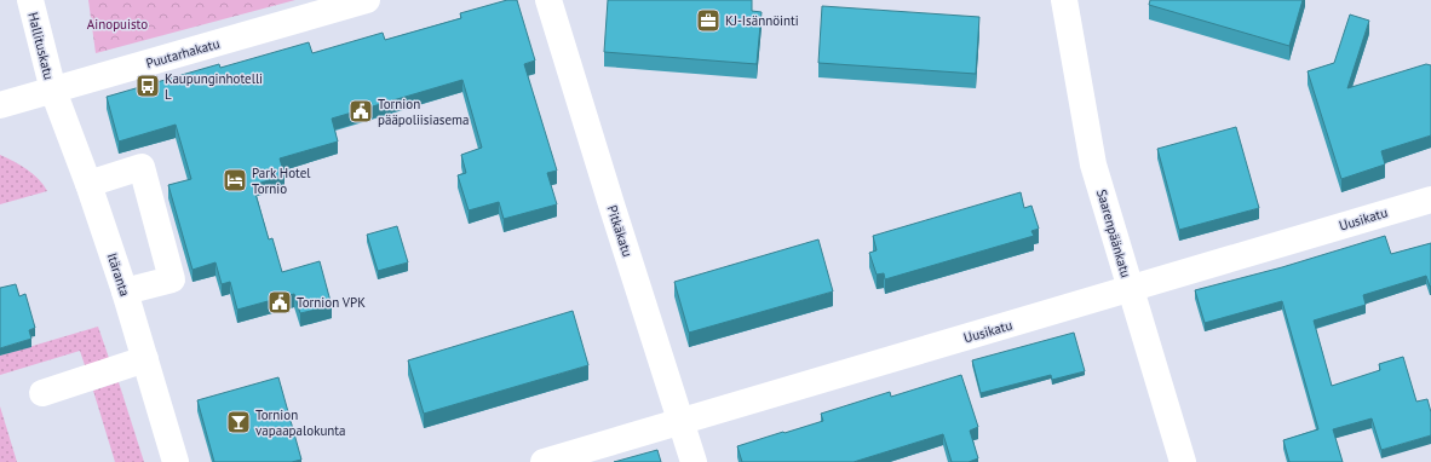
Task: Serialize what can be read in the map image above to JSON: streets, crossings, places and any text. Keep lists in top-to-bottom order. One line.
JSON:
{"streets":{"street":["Hallituskatu","Puutarhakatu","Uusikatu","Pitkäkatu","Saarenpäänkatu","Itäranta"]},"crossings":[["Hallituskatu","Puutarhakatu"],["Hallituskatu","Itäranta"],["Puutarhakatu","Itäranta"],["Uusikatu","Pitkäkatu"],["Uusikatu","Saarenpäänkatu"]],"parks":["Ainopuisto"],"places":{"office":["KJ-Isännöinti"],"bus stop":["Kaupunginhotelli L"],"public building":["Tornion pääpoliisiasema","Tornion VPK"],"hotel":["Park Hotel Tornio"],"bar":["Tornion vapaapalokunta"]}}
